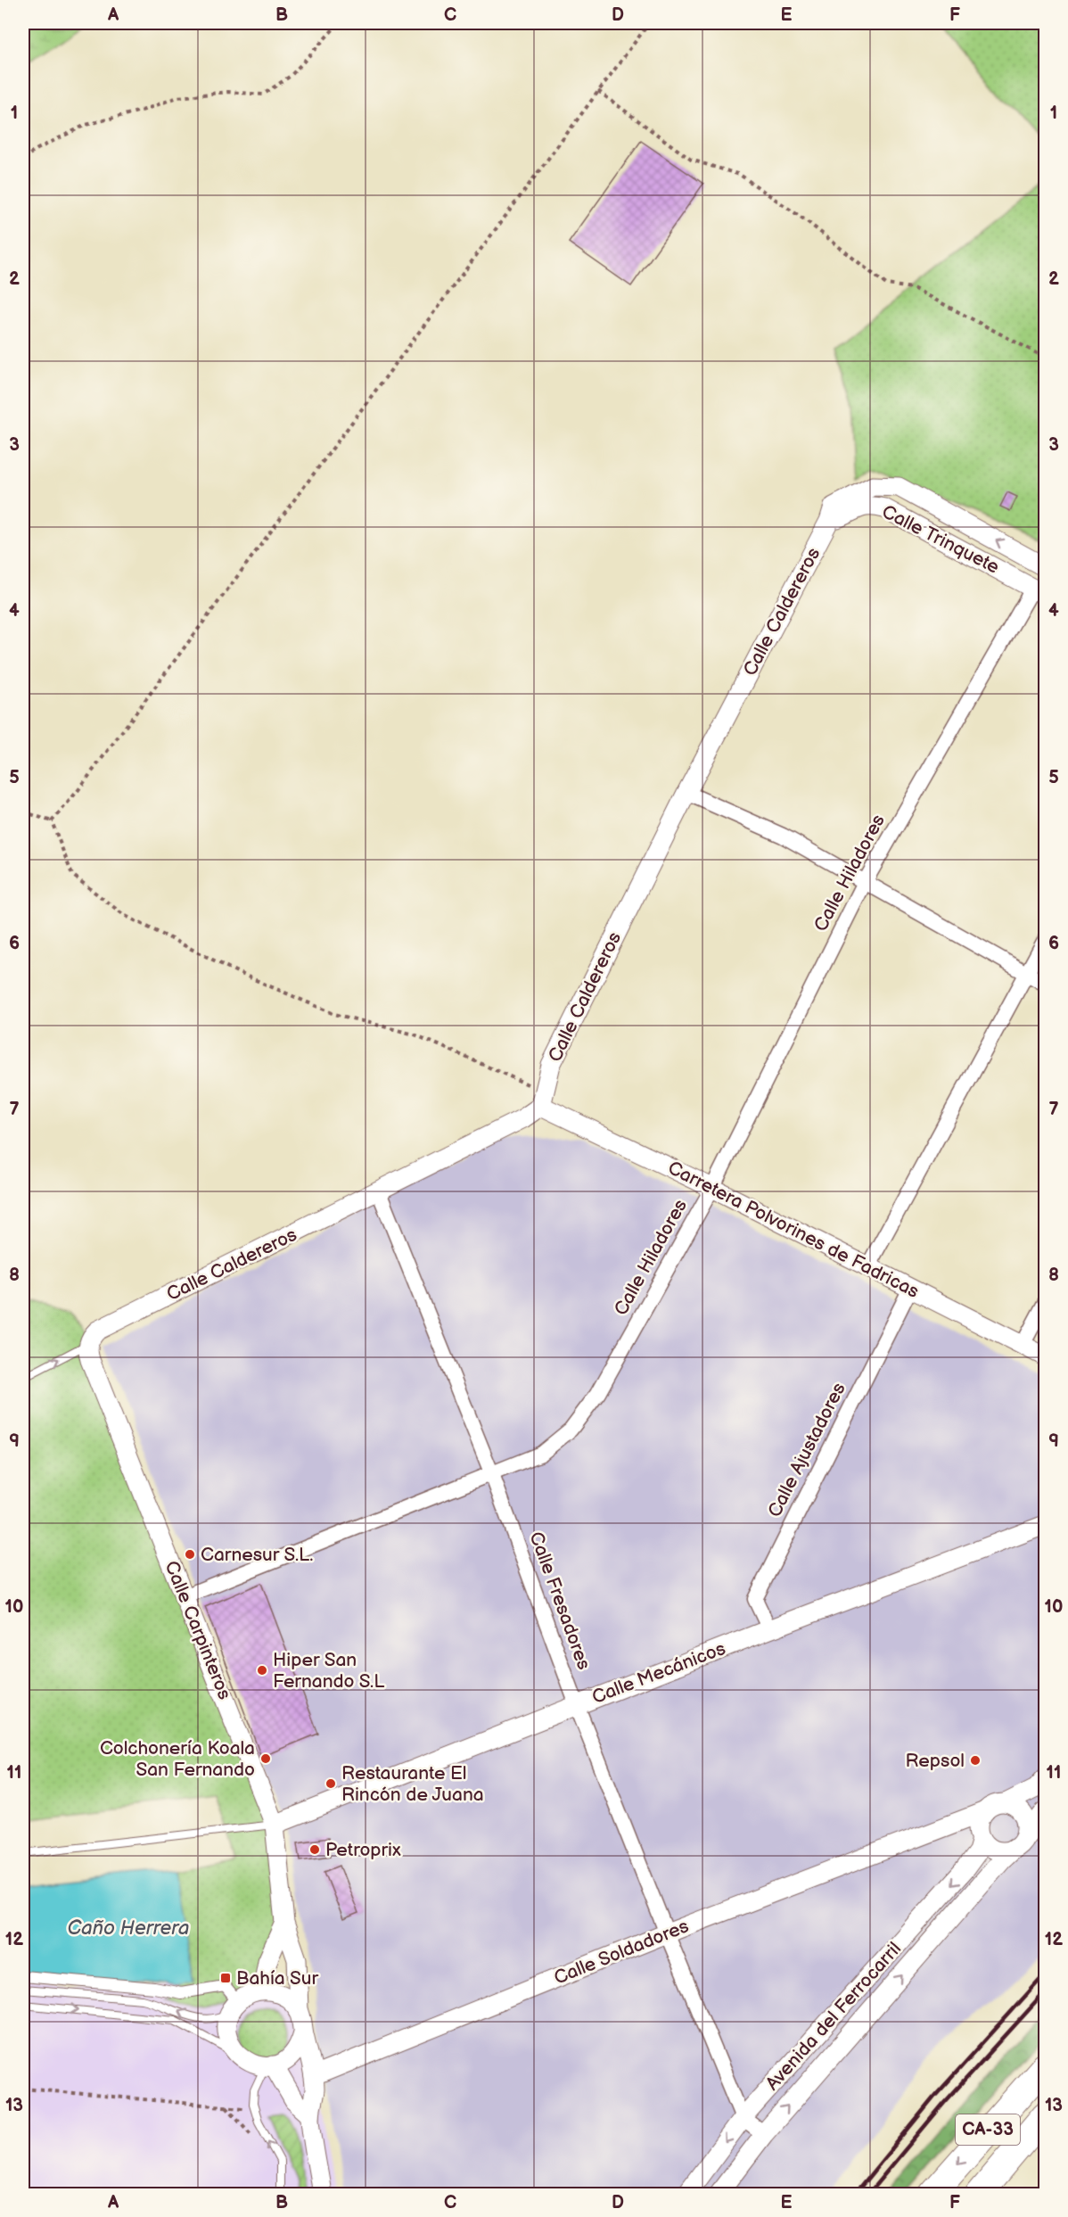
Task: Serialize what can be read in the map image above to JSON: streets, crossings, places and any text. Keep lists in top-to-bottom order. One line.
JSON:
{"streets":{"highway":["CA-33"],"street":["Calle Trinquete","Calle Caldereros","Calle Hiladores","Carretera Polvorines de Fadricas","Calle Ajustadores","Calle Fresadores","Calle Carpinteros","Calle Mecánicos","Calle Soldadores","Avenida del Ferrocarril"]},"crossings":[["Calle Trinquete","Calle Caldereros"],["Calle Trinquete","Calle Hiladores"],["Calle Caldereros","Carretera Polvorines de Fadricas"],["Calle Caldereros","Calle Fresadores"],["Calle Caldereros","Calle Carpinteros"],["Calle Hiladores","Carretera Polvorines de Fadricas"],["Calle Hiladores","Calle Fresadores"],["Calle Hiladores","Calle Carpinteros"],["Carretera Polvorines de Fadricas","Calle Ajustadores"],["Calle Ajustadores","Calle Mecánicos"],["Calle Fresadores","Calle Mecánicos"],["Calle Fresadores","Calle Soldadores"],["Calle Fresadores","Avenida del Ferrocarril"],["Calle Carpinteros","Calle Mecánicos"],["Calle Soldadores","Avenida del Ferrocarril"]],"water":["Caño Herrera"],"places":{"other":["Carnesur S.L.","Hiper San Fernando S.L","Colchonería Koala San Fernando","Repsol","Restaurante El Rincón de Juana","Petroprix"],"transit":["Bahía Sur"]},"grid":{"columns":["A","B","C","D","E","F"],"rows":["1","2","3","4","5","6","7","8","9","10","11","12","13"]}}
